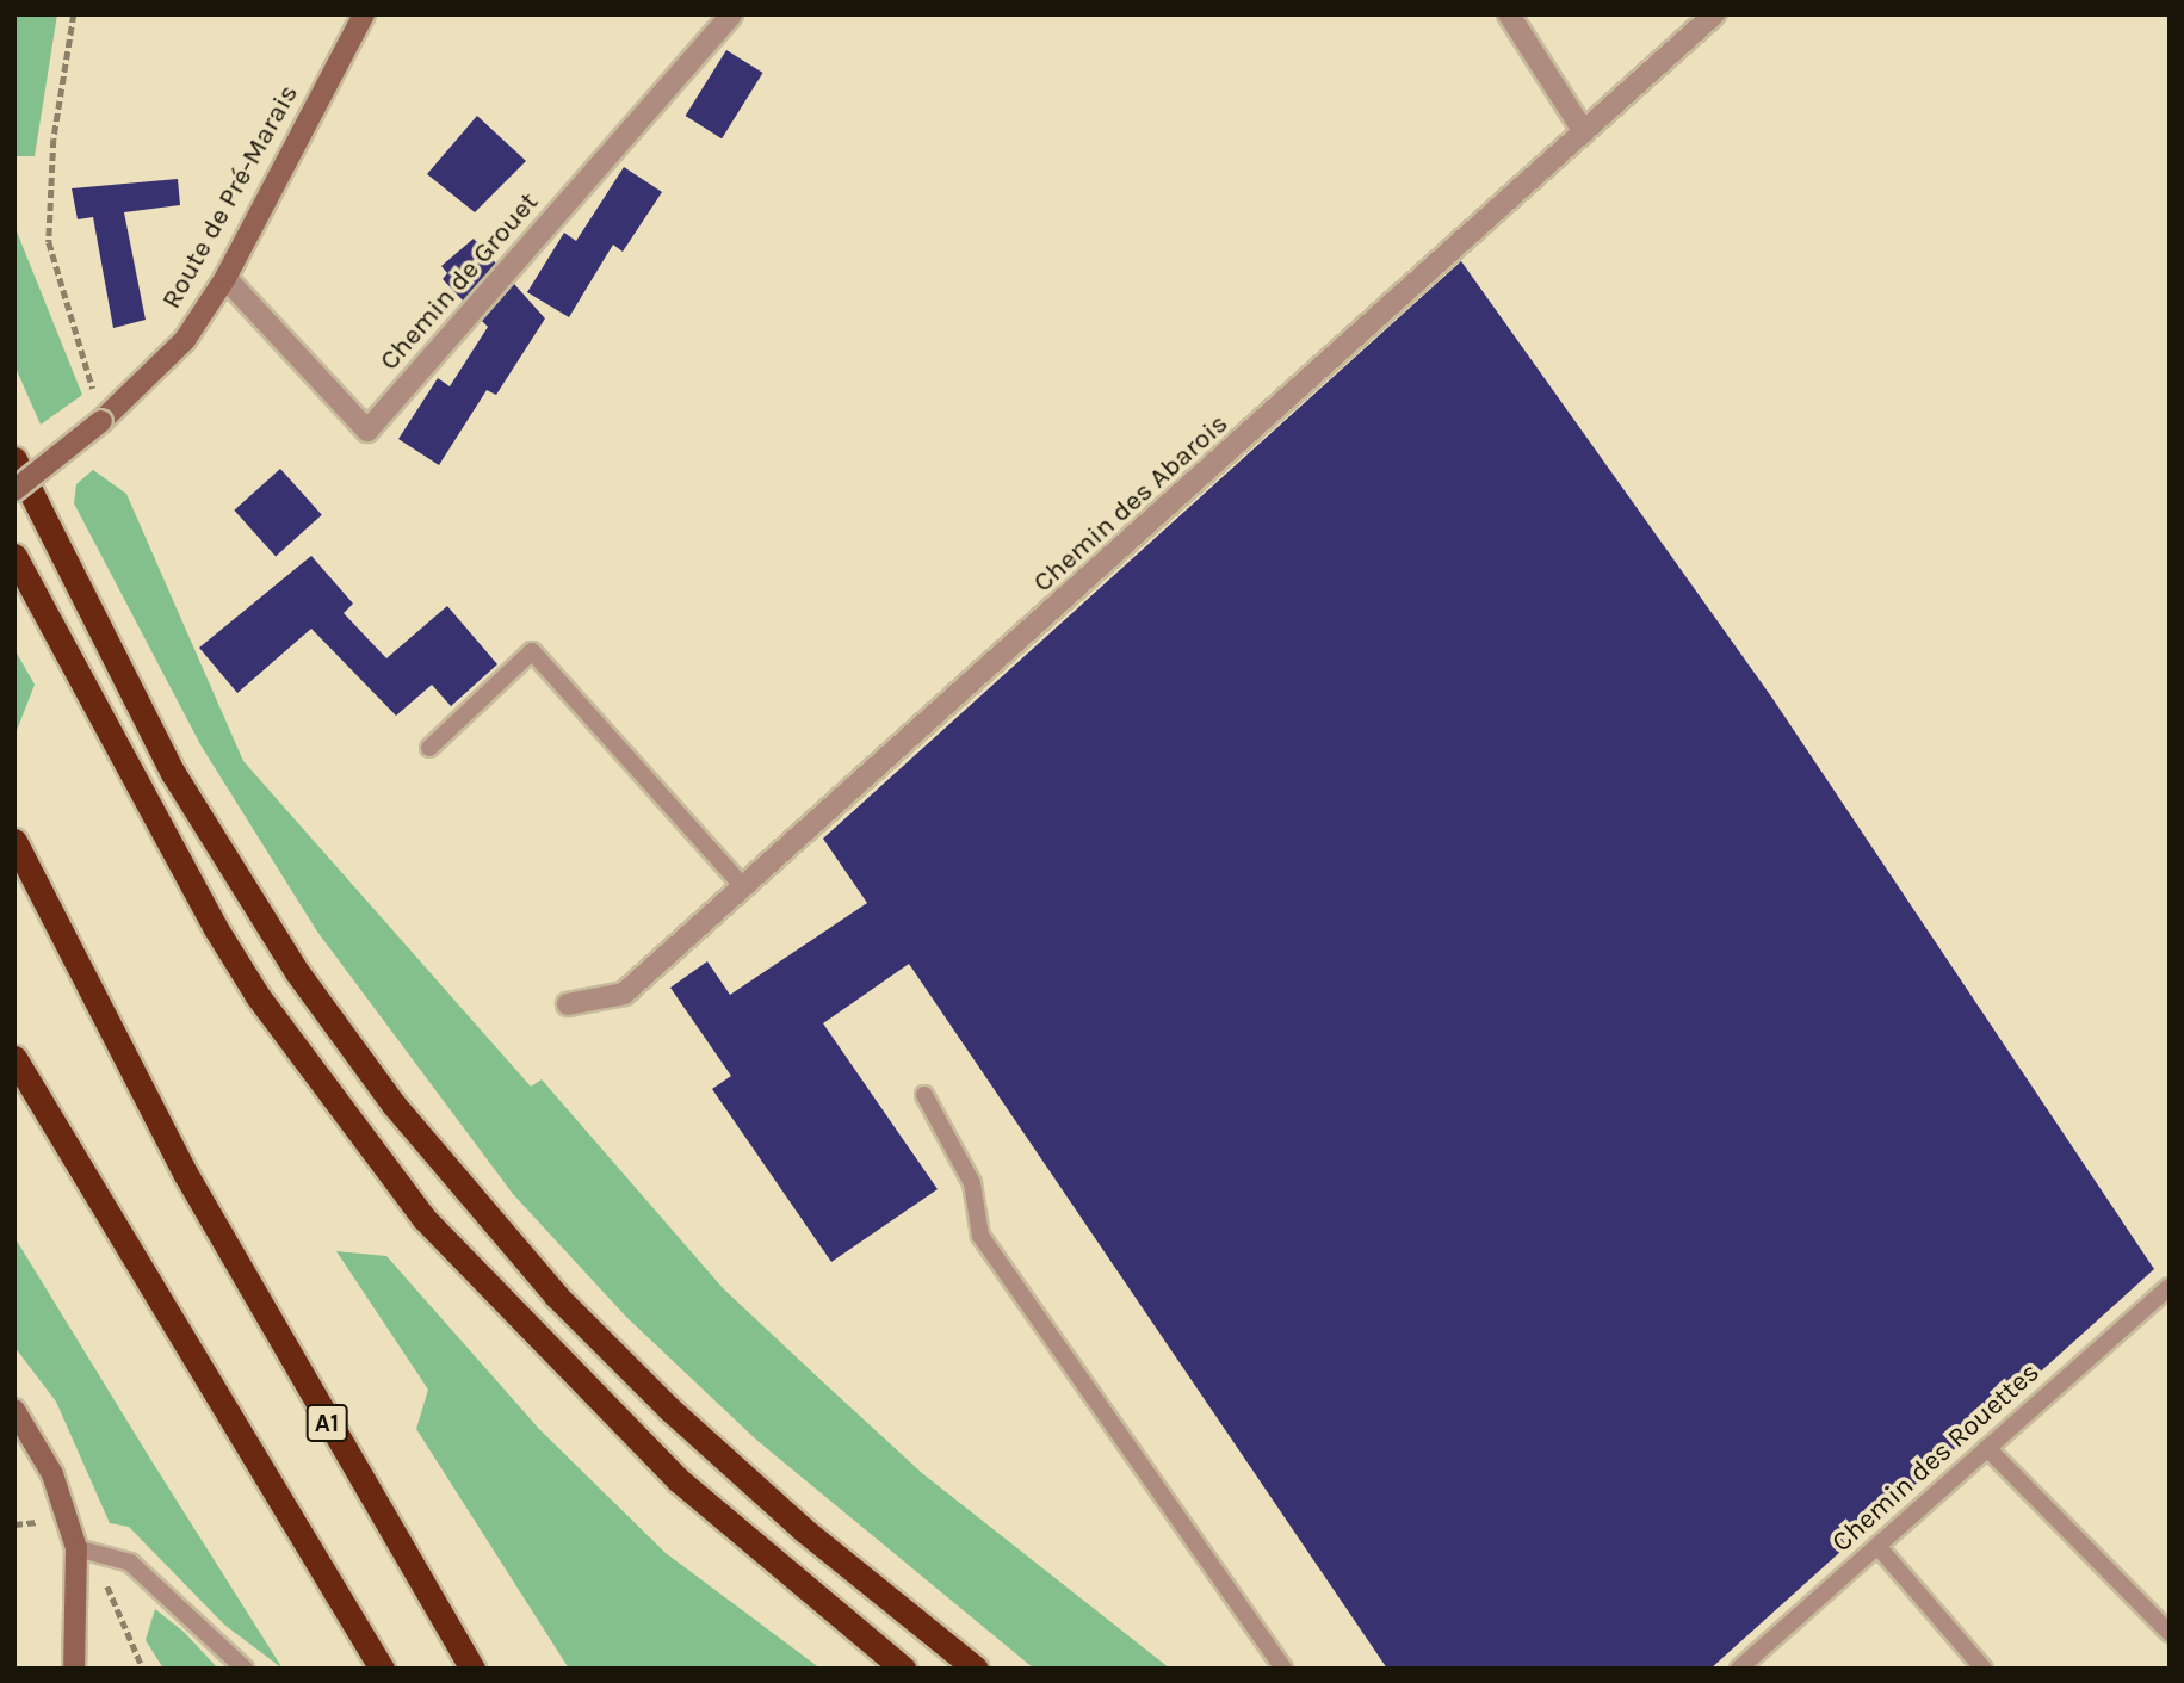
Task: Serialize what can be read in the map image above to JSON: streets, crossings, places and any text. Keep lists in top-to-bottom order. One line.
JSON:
{"streets":{"highway":["A1"],"street":["Route de Pré-Marais","Chemin de Grouet","Chemin des Abarois"],"lane":["Chemin des Rouettes"]},"crossings":[["Route de Pré-Marais","Chemin de Grouet"]]}
